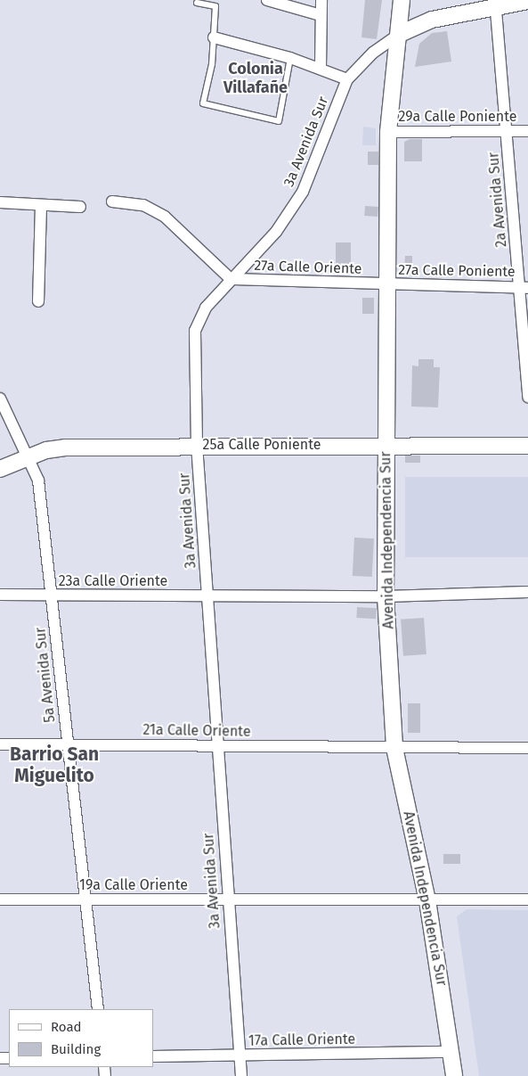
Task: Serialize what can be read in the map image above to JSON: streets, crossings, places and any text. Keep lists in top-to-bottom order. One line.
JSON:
{"streets":{"main road":["25a Calle Poniente","Avenida Independencia Sur"],"street":["29a Calle Poniente","3a Avenida Sur","2a Avenida Sur","27a Calle Oriente","27a Calle Poniente","23a Calle Oriente","5a Avenida Sur","21a Calle Oriente","19a Calle Oriente","17a Calle Oriente"]},"crossings":[["29a Calle Poniente","2a Avenida Sur"],["29a Calle Poniente","Avenida Independencia Sur"],["3a Avenida Sur","27a Calle Oriente"],["3a Avenida Sur","25a Calle Poniente"],["3a Avenida Sur","Avenida Independencia Sur"],["3a Avenida Sur","23a Calle Oriente"],["3a Avenida Sur","21a Calle Oriente"],["3a Avenida Sur","19a Calle Oriente"],["3a Avenida Sur","17a Calle Oriente"],["2a Avenida Sur","27a Calle Poniente"],["27a Calle Oriente","27a Calle Poniente"],["27a Calle Oriente","Avenida Independencia Sur"],["27a Calle Poniente","Avenida Independencia Sur"],["25a Calle Poniente","Avenida Independencia Sur"],["25a Calle Poniente","5a Avenida Sur"],["Avenida Independencia Sur","23a Calle Oriente"],["Avenida Independencia Sur","21a Calle Oriente"],["Avenida Independencia Sur","19a Calle Oriente"],["Avenida Independencia Sur","17a Calle Oriente"],["23a Calle Oriente","5a Avenida Sur"],["5a Avenida Sur","21a Calle Oriente"],["5a Avenida Sur","19a Calle Oriente"]],"districts":["Colonia Villafañe","Barrio San Miguelito"],"legend":["Road","Building"]}
